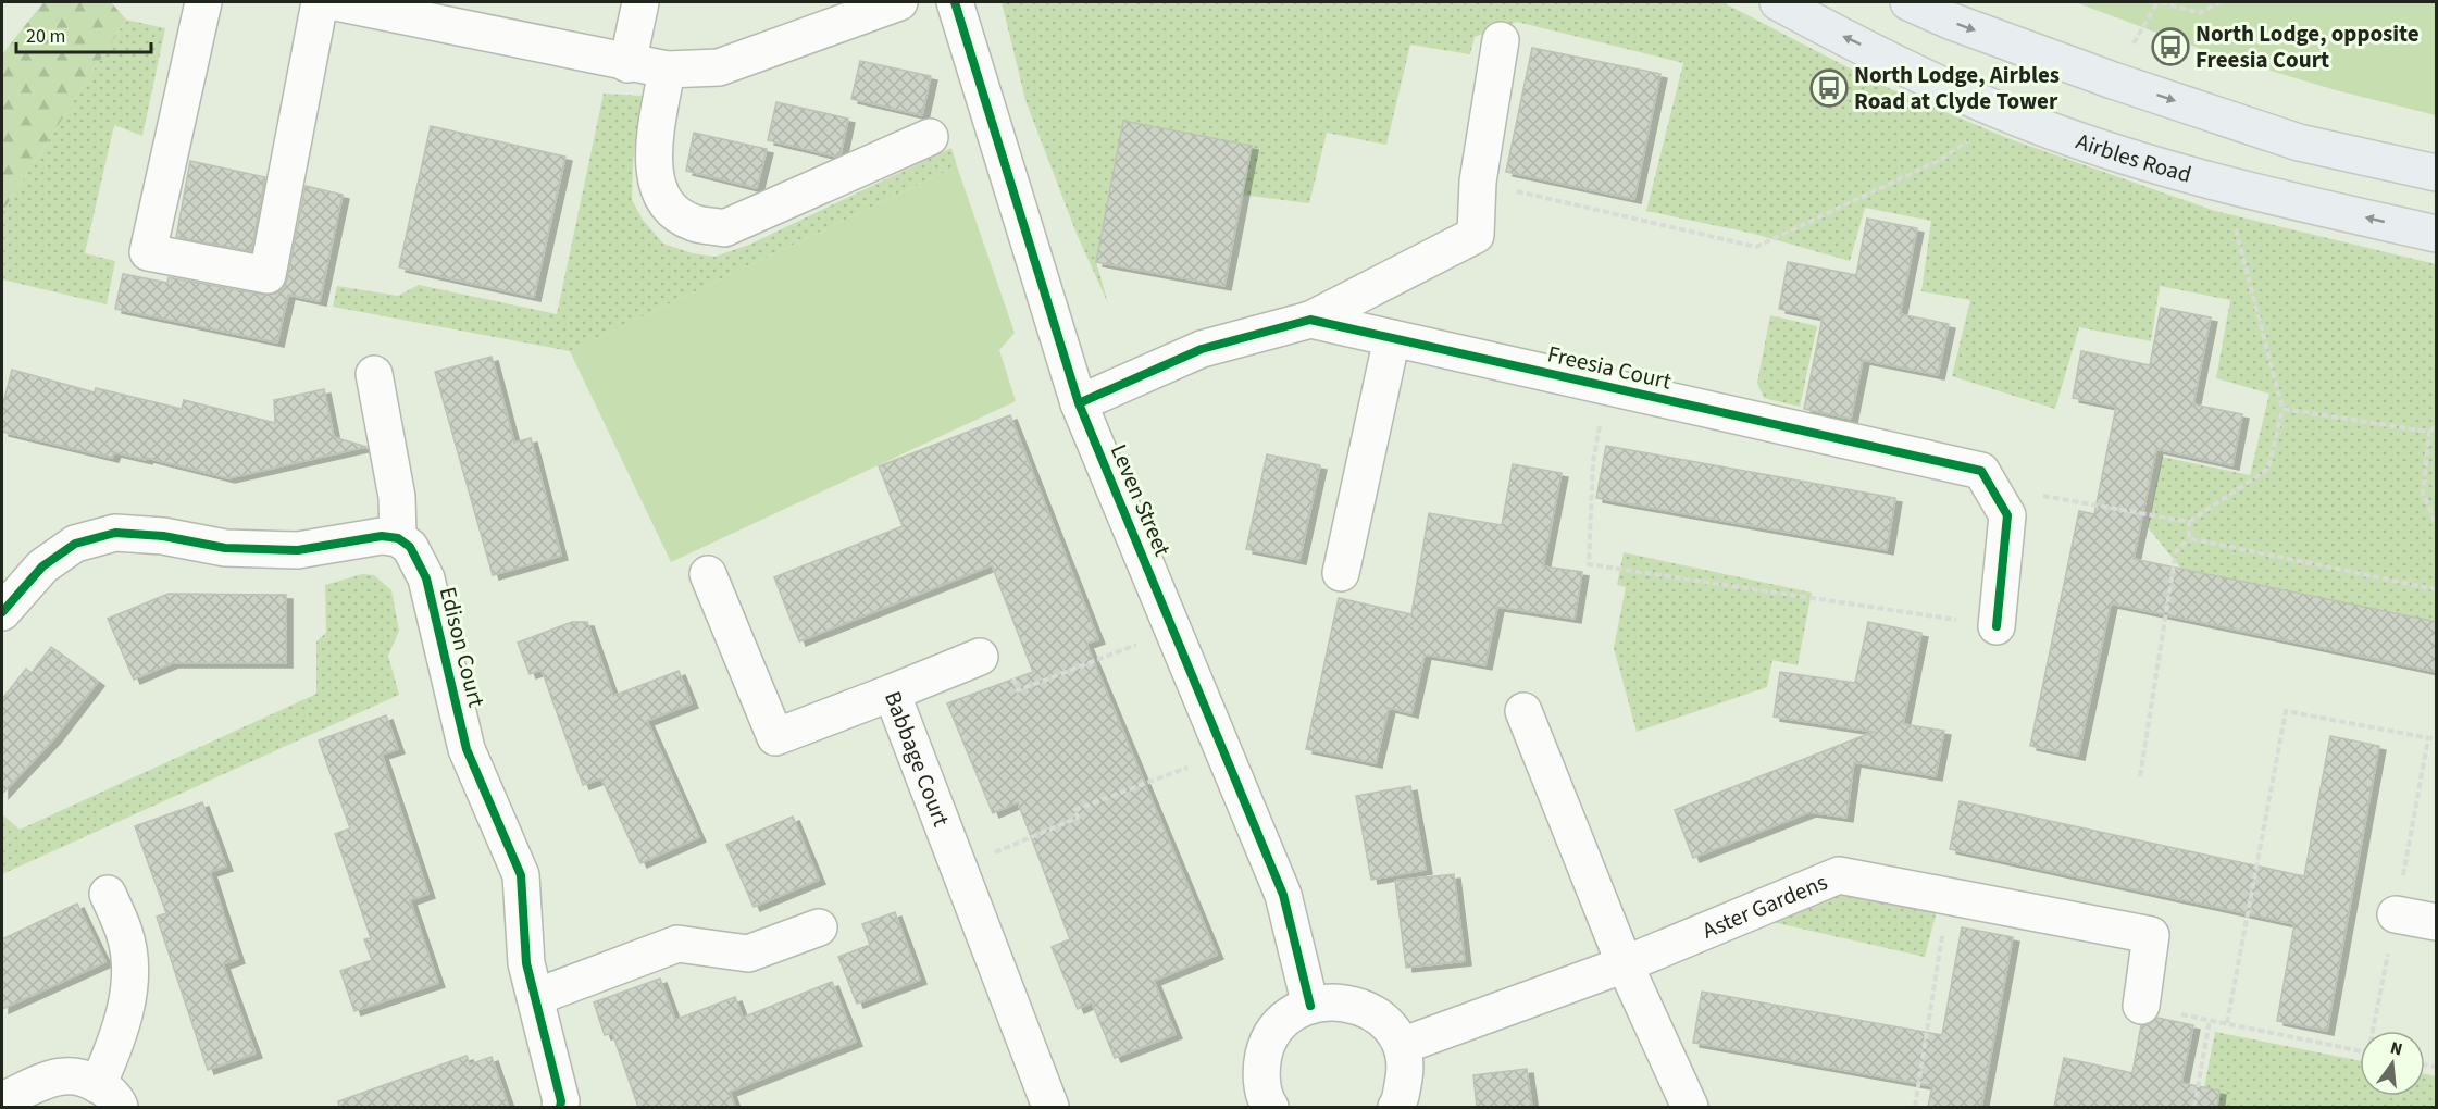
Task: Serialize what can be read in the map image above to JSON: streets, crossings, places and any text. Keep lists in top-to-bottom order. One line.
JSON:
{"streets":{"main road":["Airbles Road"],"street":["Freesia Court","Leven Street","Edison Court","Babbage Court","Aster Gardens"]},"crossings":[["Freesia Court","Leven Street"]],"places":{"bus stop":["North Lodge, opposite Freesia Court","North Lodge, Airbles Road at Clyde Tower"]},"scale_bar":"20 m","north":"top"}
